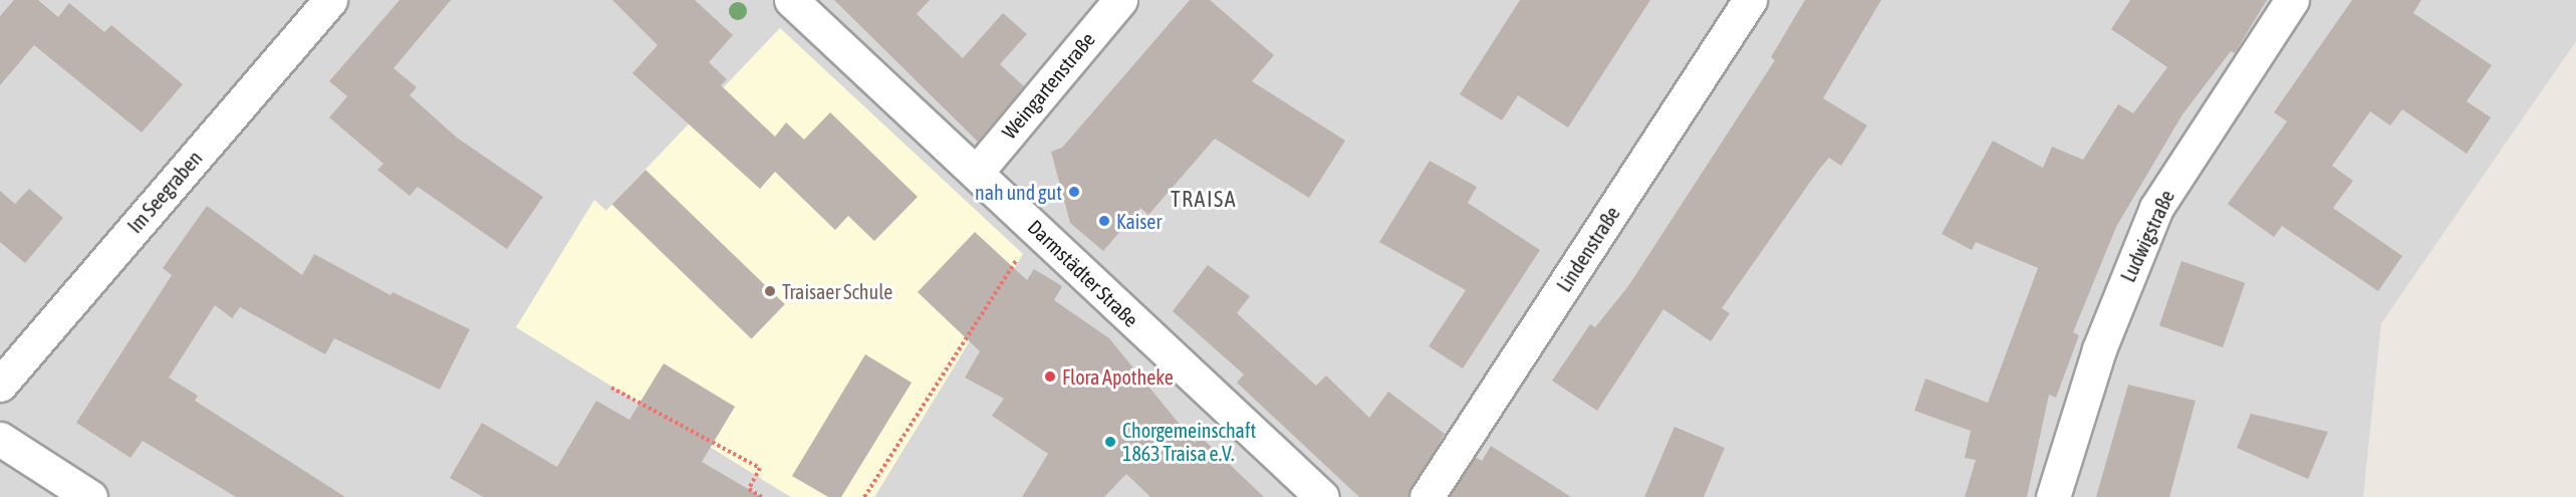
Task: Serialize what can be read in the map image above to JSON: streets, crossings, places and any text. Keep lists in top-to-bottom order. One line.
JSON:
{"streets":{"street":["Weingartenstraße","Im Seegraben","Ludwigstraße","Lindenstraße","Darmstädter Straße"]},"crossings":[["Weingartenstraße","Darmstädter Straße"]],"districts":["TRAISA"],"places":["nah und gut","Kaiser","Traisaer Schule","Flora Apotheke","Chorgemeinschaft 1863 Traisa e.V."]}
